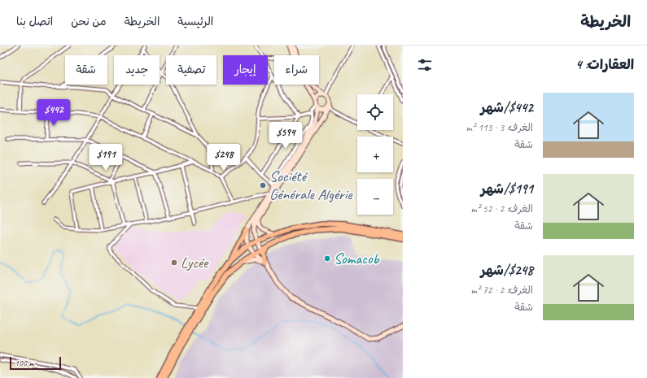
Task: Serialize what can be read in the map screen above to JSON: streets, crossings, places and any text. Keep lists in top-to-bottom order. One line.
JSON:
{"places":["Société Générale Algérie","Somacob","Lycée"],"scale_bar":"100 m","page":{"header":"الخريطة","nav":["الرئيسية","الخريطة","من نحن","اتصل بنا"],"heading":"العقارات: 4","chip":["شراء","إيجار","تصفية","جديد","شقة"],"list":[{"name":"$442/شهر","note":"الغرف: 3 · 113 m² · شقة"},{"name":"$191/شهر","note":"الغرف: 2 · 52 m² · شقة"},{"name":"$248/شهر","note":"الغرف: 2 · 72 m² · شقة"}],"map_buttons":["+","−"],"price":["$442","$594","$191","$248"],"scale":"100 m"}}
